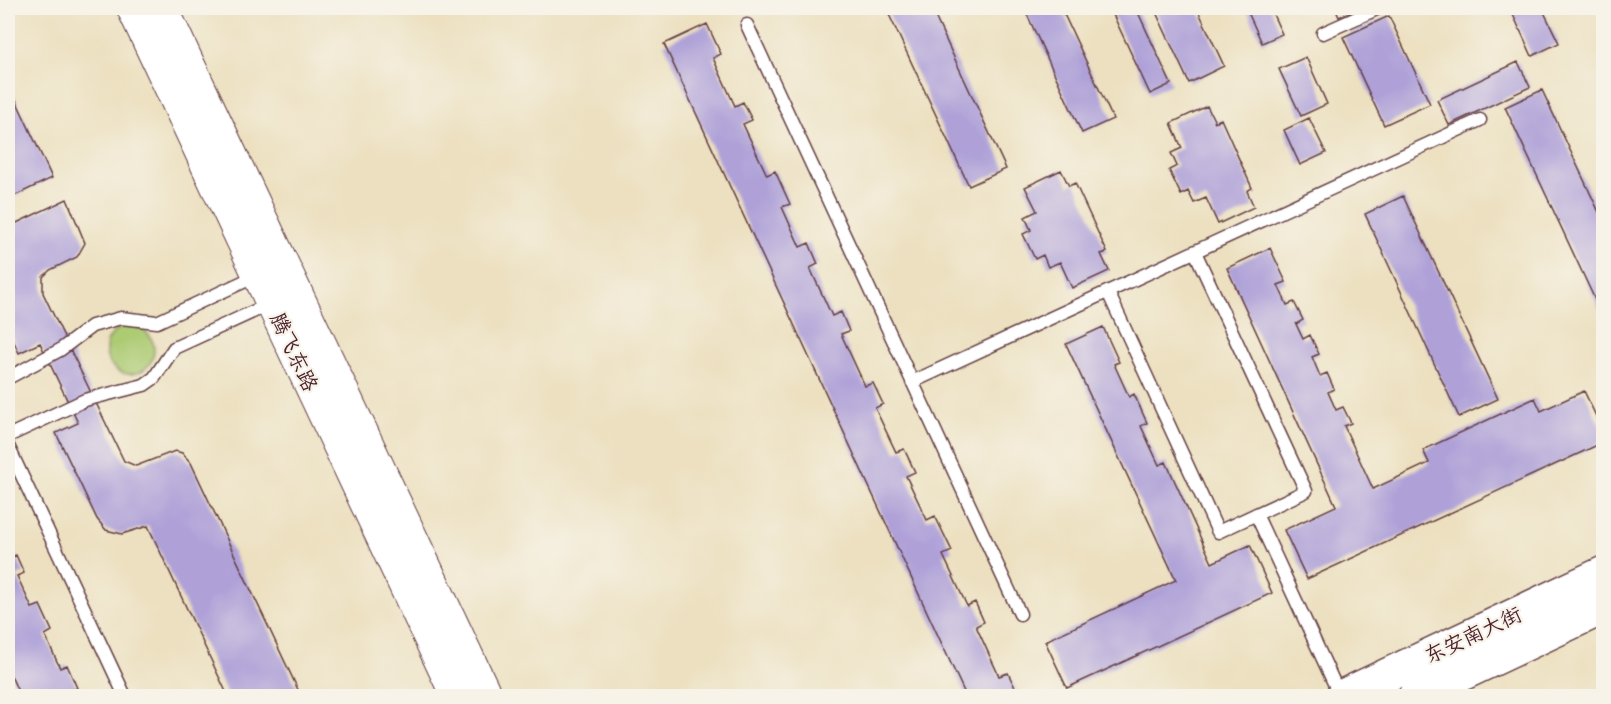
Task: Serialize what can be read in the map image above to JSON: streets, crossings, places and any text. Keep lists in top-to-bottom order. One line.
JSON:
{"streets":{"main road":["东安南大街"],"street":["腾飞东路"]}}
